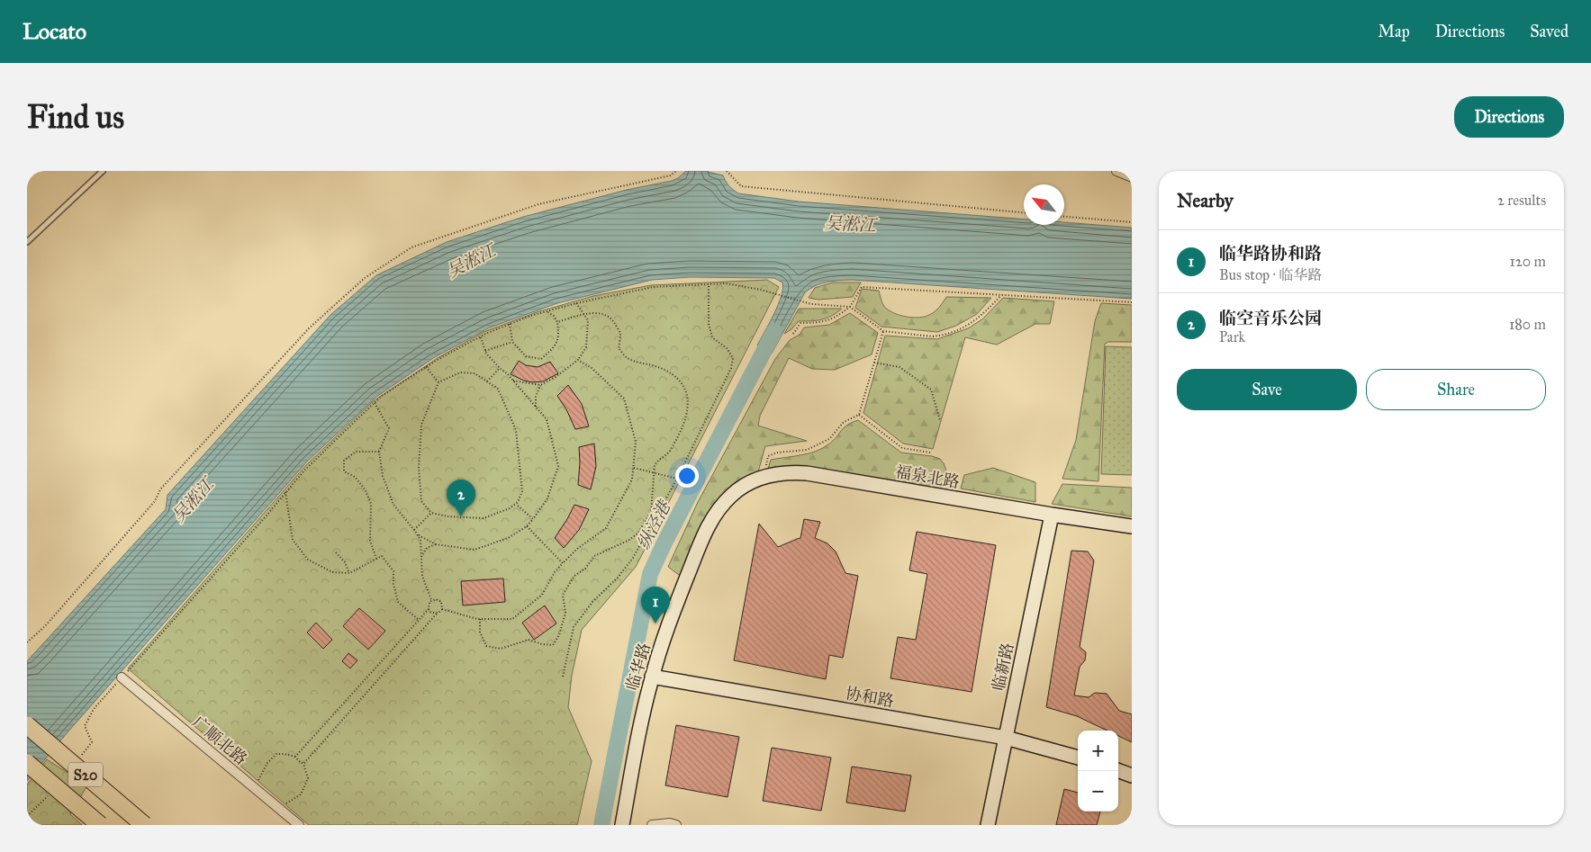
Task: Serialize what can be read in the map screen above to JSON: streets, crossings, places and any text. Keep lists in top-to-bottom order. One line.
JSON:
{"streets":{"highway":["S20"],"street":["福泉北路","临华路","临新路","协和路","广顺北路"]},"crossings":[["福泉北路","临华路"],["福泉北路","临新路"],["临华路","协和路"],["临新路","协和路"]],"water":["吴淞江","纵泾港"],"north":"top left","page":{"header":"Locato","nav":["Map","Directions","Saved"],"buttons":["Directions",["Save","Share"]],"title":"Find us","heading":["Nearby","2 results"],"list":[{"mark":"1","name":"临华路协和路","note":"Bus stop · 临华路","value":"120 m"},{"mark":"2","name":"临空音乐公园","note":"Park","value":"180 m"}],"pins":["2","1"],"map_buttons":["+","−"]}}
